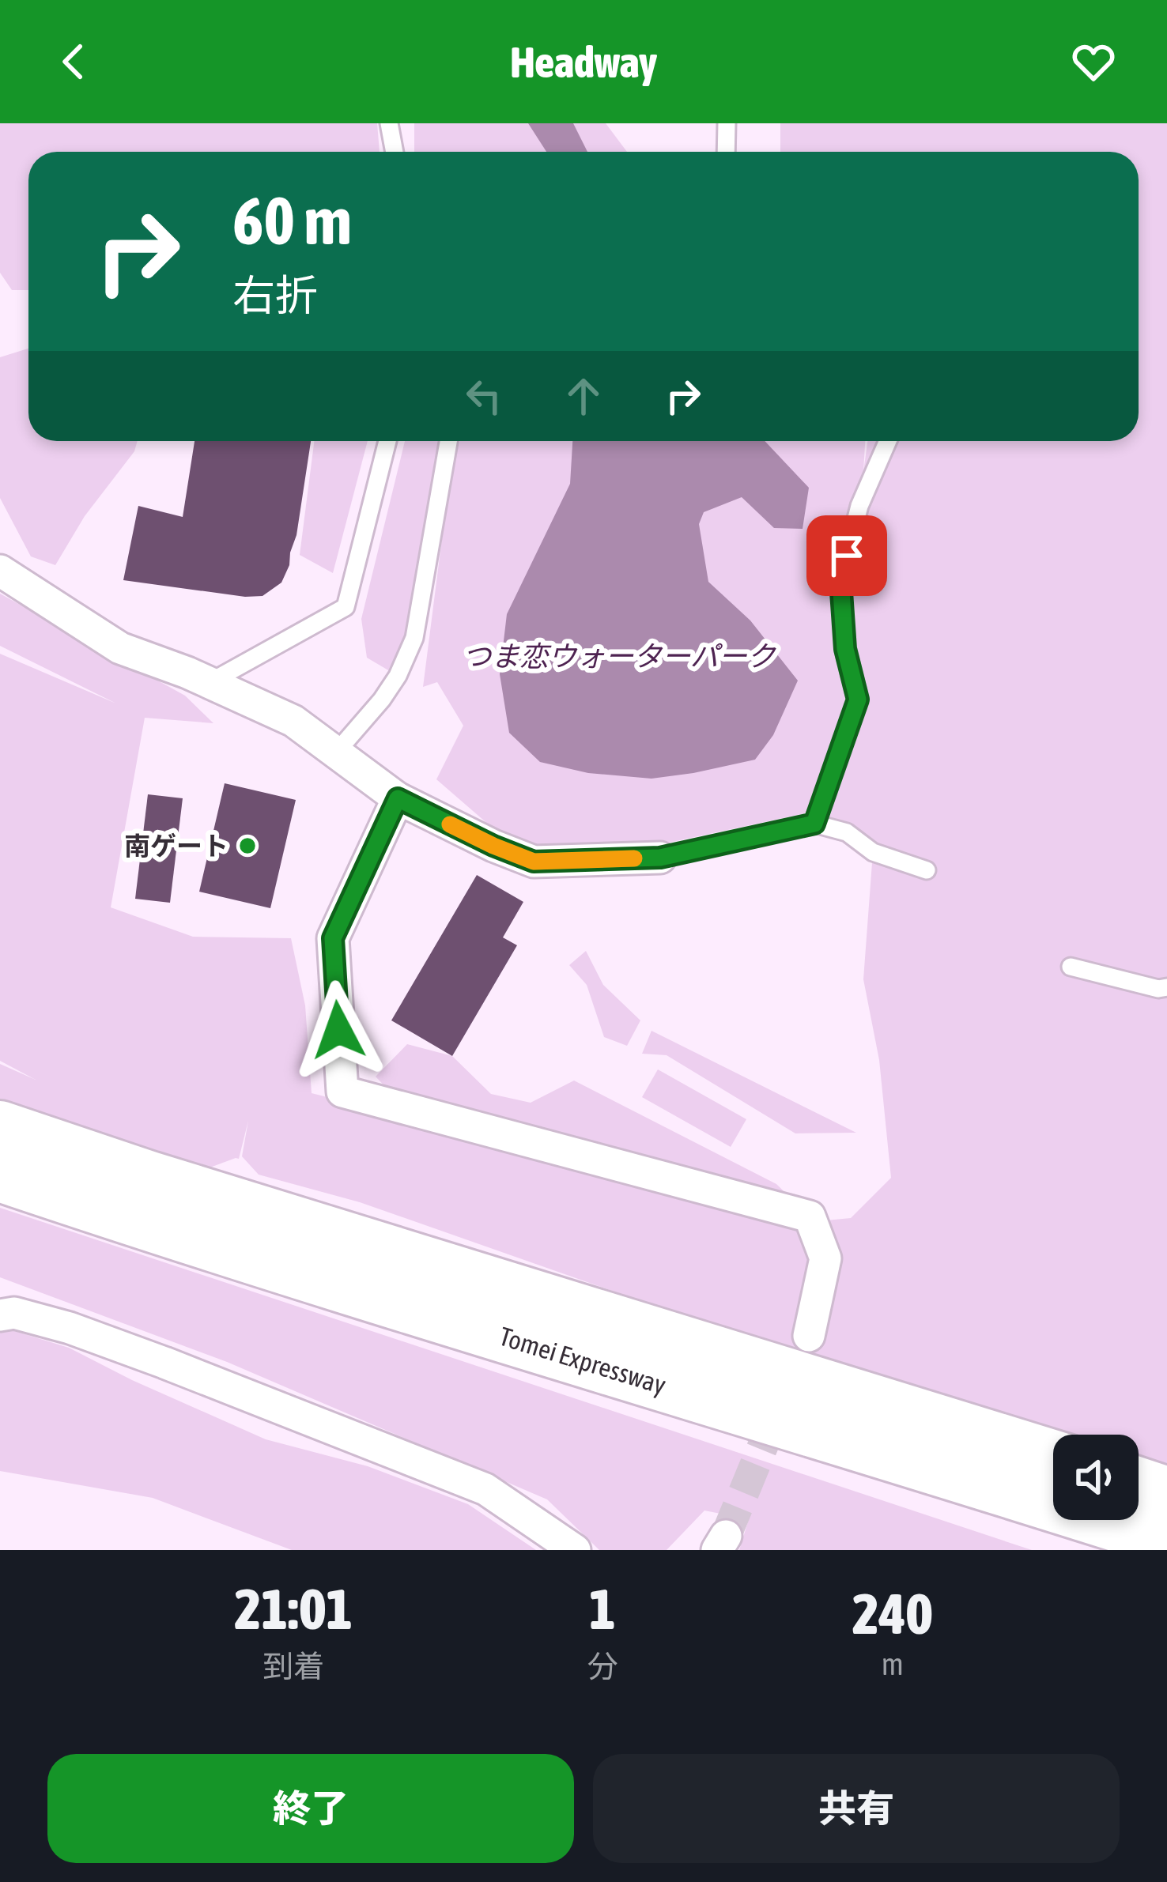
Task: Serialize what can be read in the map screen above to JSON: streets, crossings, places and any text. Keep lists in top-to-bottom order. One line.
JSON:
{"streets":{"highway":["Tomei Expressway"]},"water":["つま恋ウォーターパーク"],"places":["南ゲート"],"page":{"header":"Headway","turn":["60 m","右折"],"eta":["21:01","到着","1","分","240","m"],"buttons":["終了","共有"]}}
